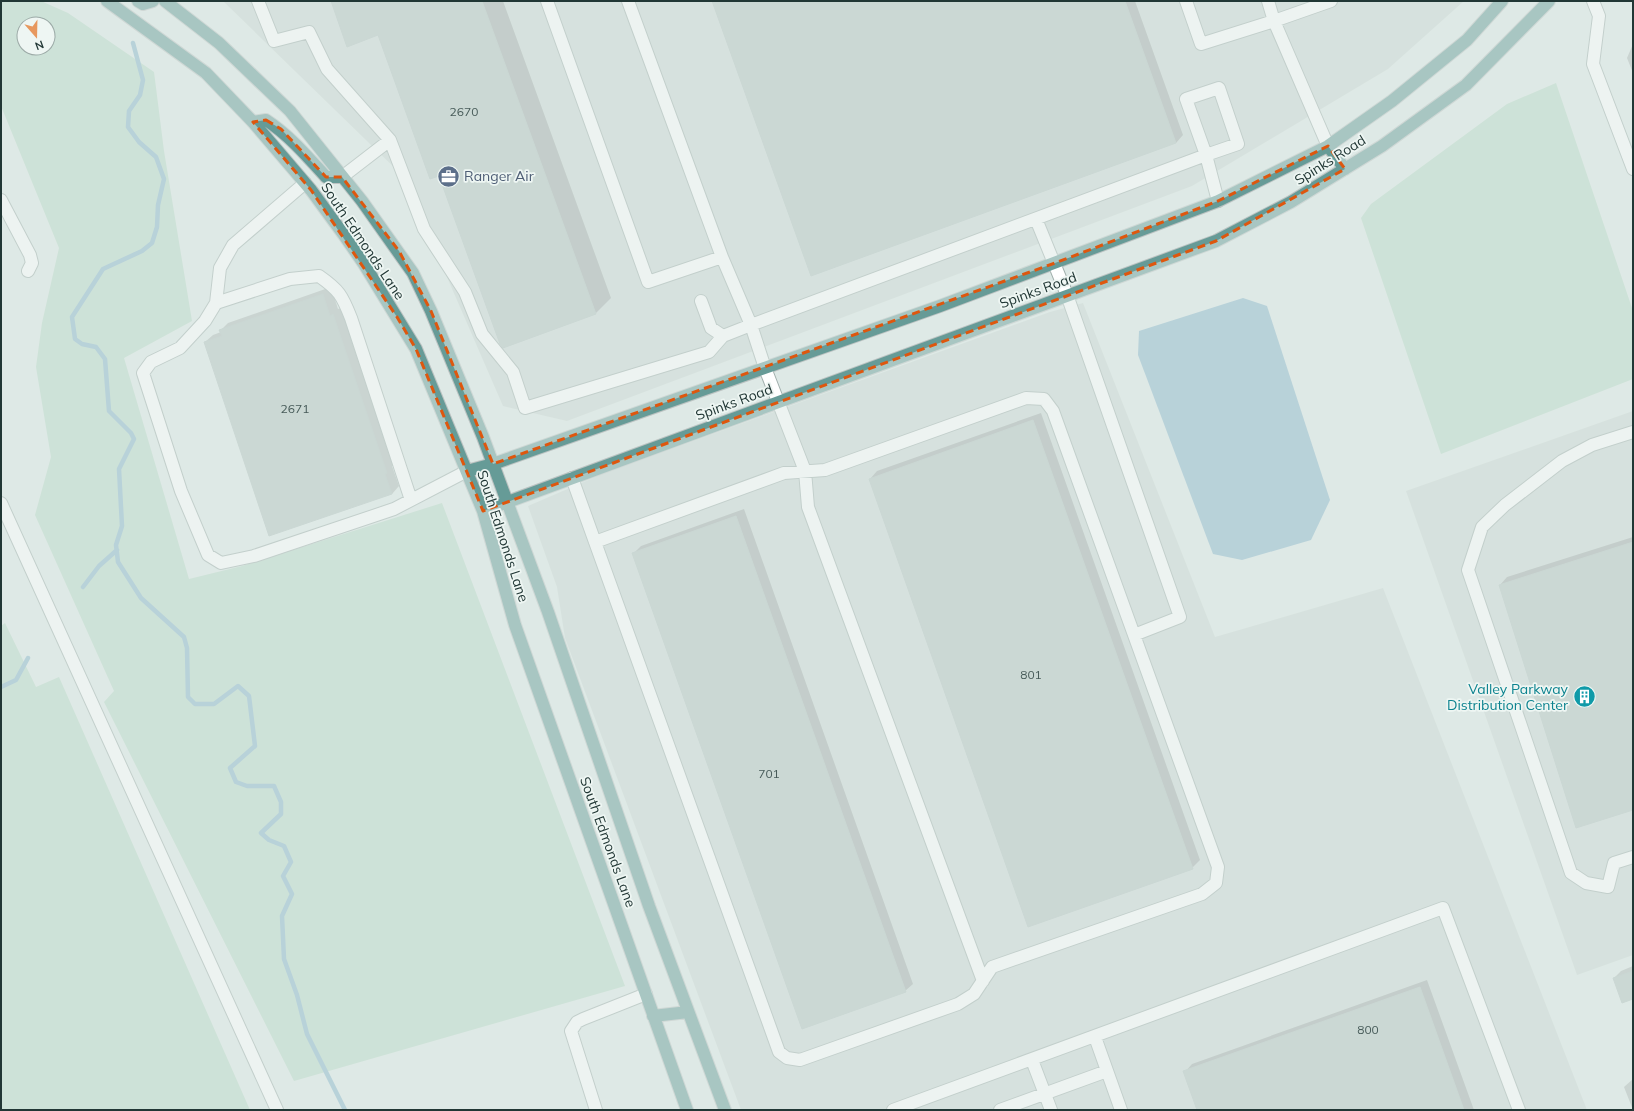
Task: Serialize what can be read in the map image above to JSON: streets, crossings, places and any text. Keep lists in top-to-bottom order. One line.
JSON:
{"streets":{"main road":["Spinks Road","South Edmonds Lane"]},"crossings":[["Spinks Road","South Edmonds Lane"]],"places":{"office":["Ranger Air"],"building":["Valley Parkway Distribution Center"]},"house_numbers":["2670","2671","801","701","800"],"north":"bottom"}
